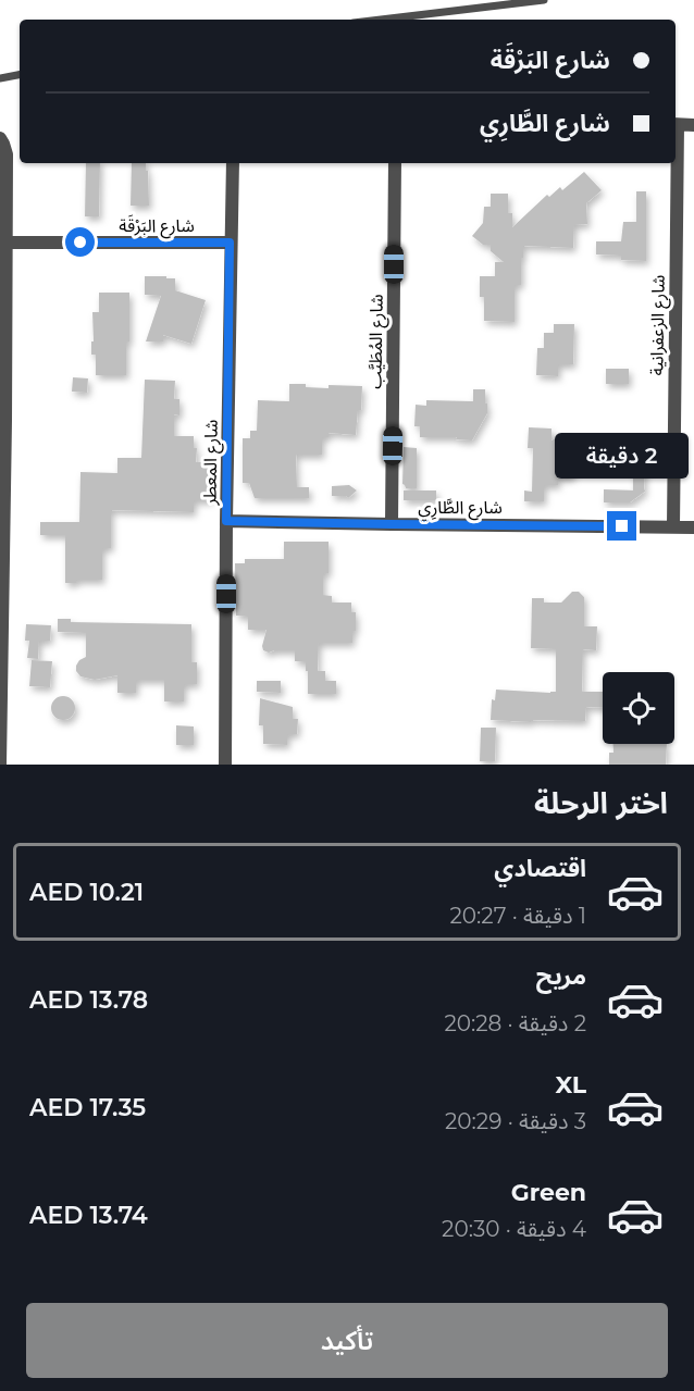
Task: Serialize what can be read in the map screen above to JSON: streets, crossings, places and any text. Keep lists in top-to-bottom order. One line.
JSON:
{"streets":{"street":["شارع البَرْقَة","شارع الزعفرانية","شارع المُطَيَّب","شارع المعطر","شارع الطَّارِي"]},"crossings":[["شارع البَرْقَة","شارع المعطر"],["شارع الزعفرانية","شارع الطَّارِي"],["شارع المُطَيَّب","شارع الطَّارِي"],["شارع المعطر","شارع الطَّارِي"]],"page":{"banner":["شارع البَرْقَة","شارع الطَّارِي"],"bubble":"2 دقيقة","heading":"اختر الرحلة","list":[{"name":"اقتصادي","note":"1 دقيقة · 20:27","value":"AED 10.21"},{"name":"مريح","note":"2 دقيقة · 20:28","value":"AED 13.78"},{"name":"XL","note":"3 دقيقة · 20:29","value":"AED 17.35"},{"name":"Green","note":"4 دقيقة · 20:30","value":"AED 13.74"}],"buttons":"تأكيد"}}
